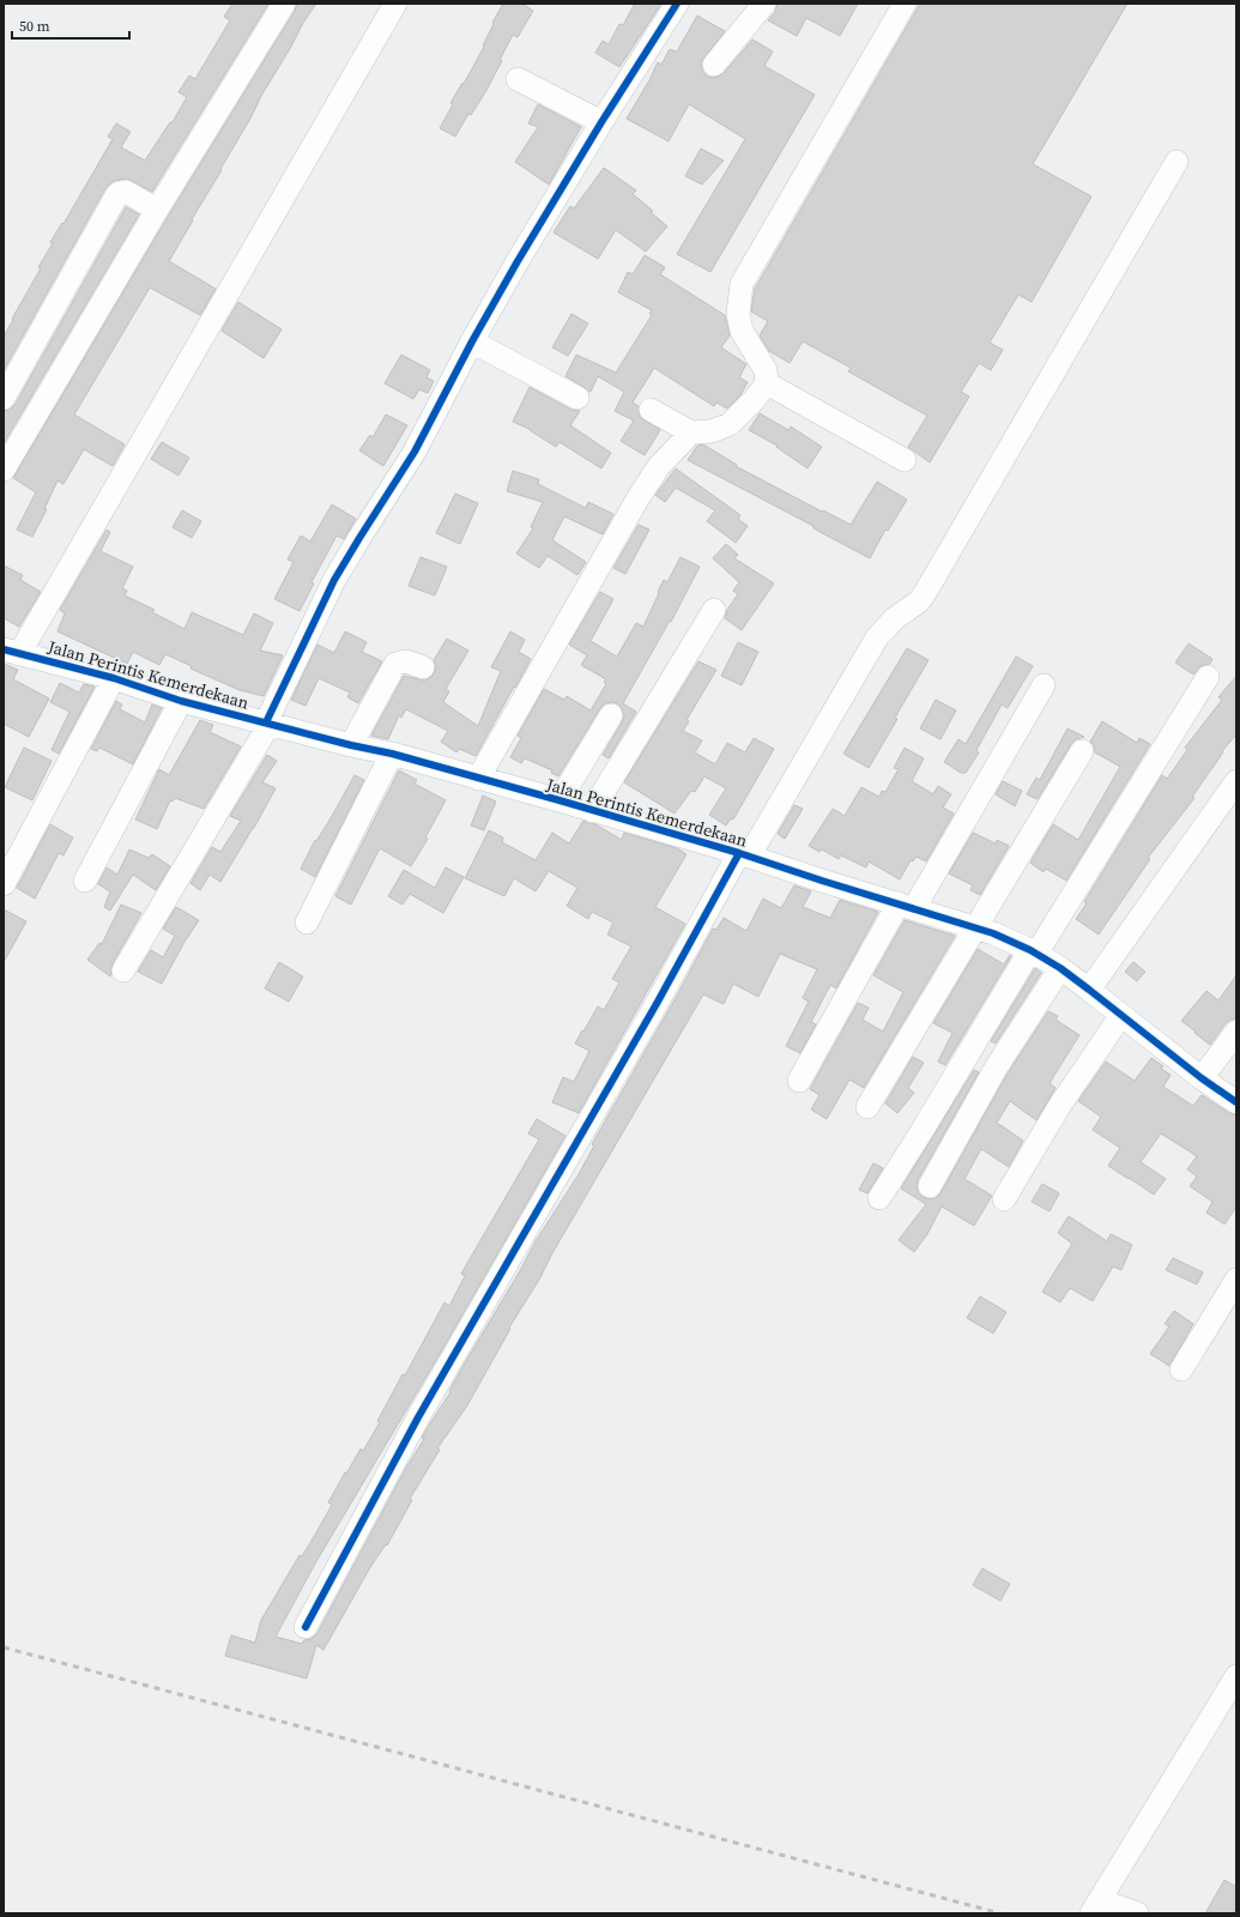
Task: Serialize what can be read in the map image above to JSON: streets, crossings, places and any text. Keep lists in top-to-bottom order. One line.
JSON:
{"streets":{"street":["Jalan Perintis Kemerdekaan"]},"scale_bar":"50 m"}
